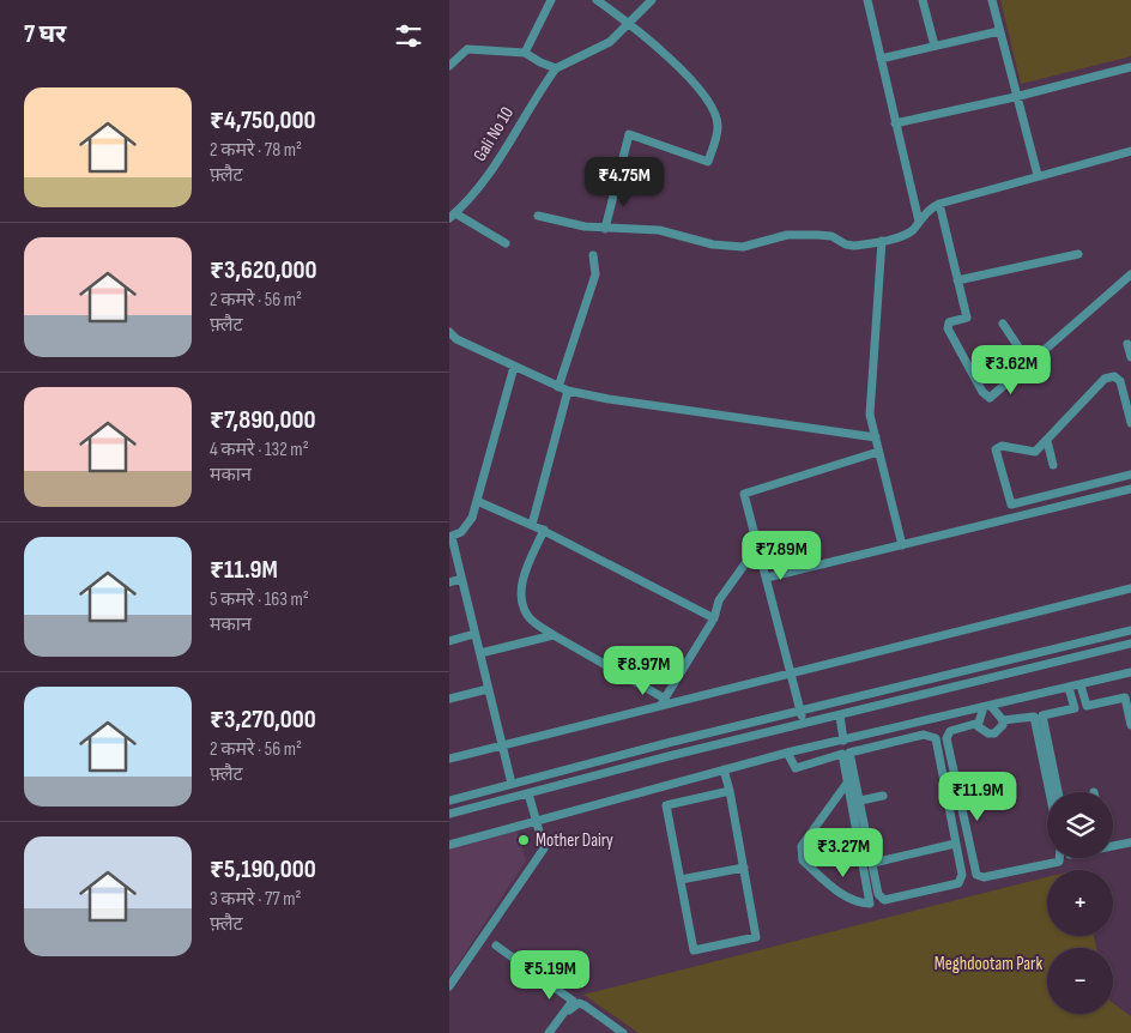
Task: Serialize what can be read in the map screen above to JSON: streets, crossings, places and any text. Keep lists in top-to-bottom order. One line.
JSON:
{"streets":{"street":["Gali No 10"]},"parks":["Meghdootam Park"],"places":["Mother Dairy"],"page":{"heading":"7 घर","list":[{"name":"₹4,750,000","note":"2 कमरे · 78 m² · फ़्लैट"},{"name":"₹3,620,000","note":"2 कमरे · 56 m² · फ़्लैट"},{"name":"₹7,890,000","note":"4 कमरे · 132 m² · मकान"},{"name":"₹11.9M","note":"5 कमरे · 163 m² · मकान"},{"name":"₹3,270,000","note":"2 कमरे · 56 m² · फ़्लैट"},{"name":"₹5,190,000","note":"3 कमरे · 77 m² · फ़्लैट"}],"price":["₹4.75M","₹3.62M","₹7.89M","₹8.97M","₹11.9M","₹3.27M","₹5.19M"],"map_buttons":["+","−"]}}
